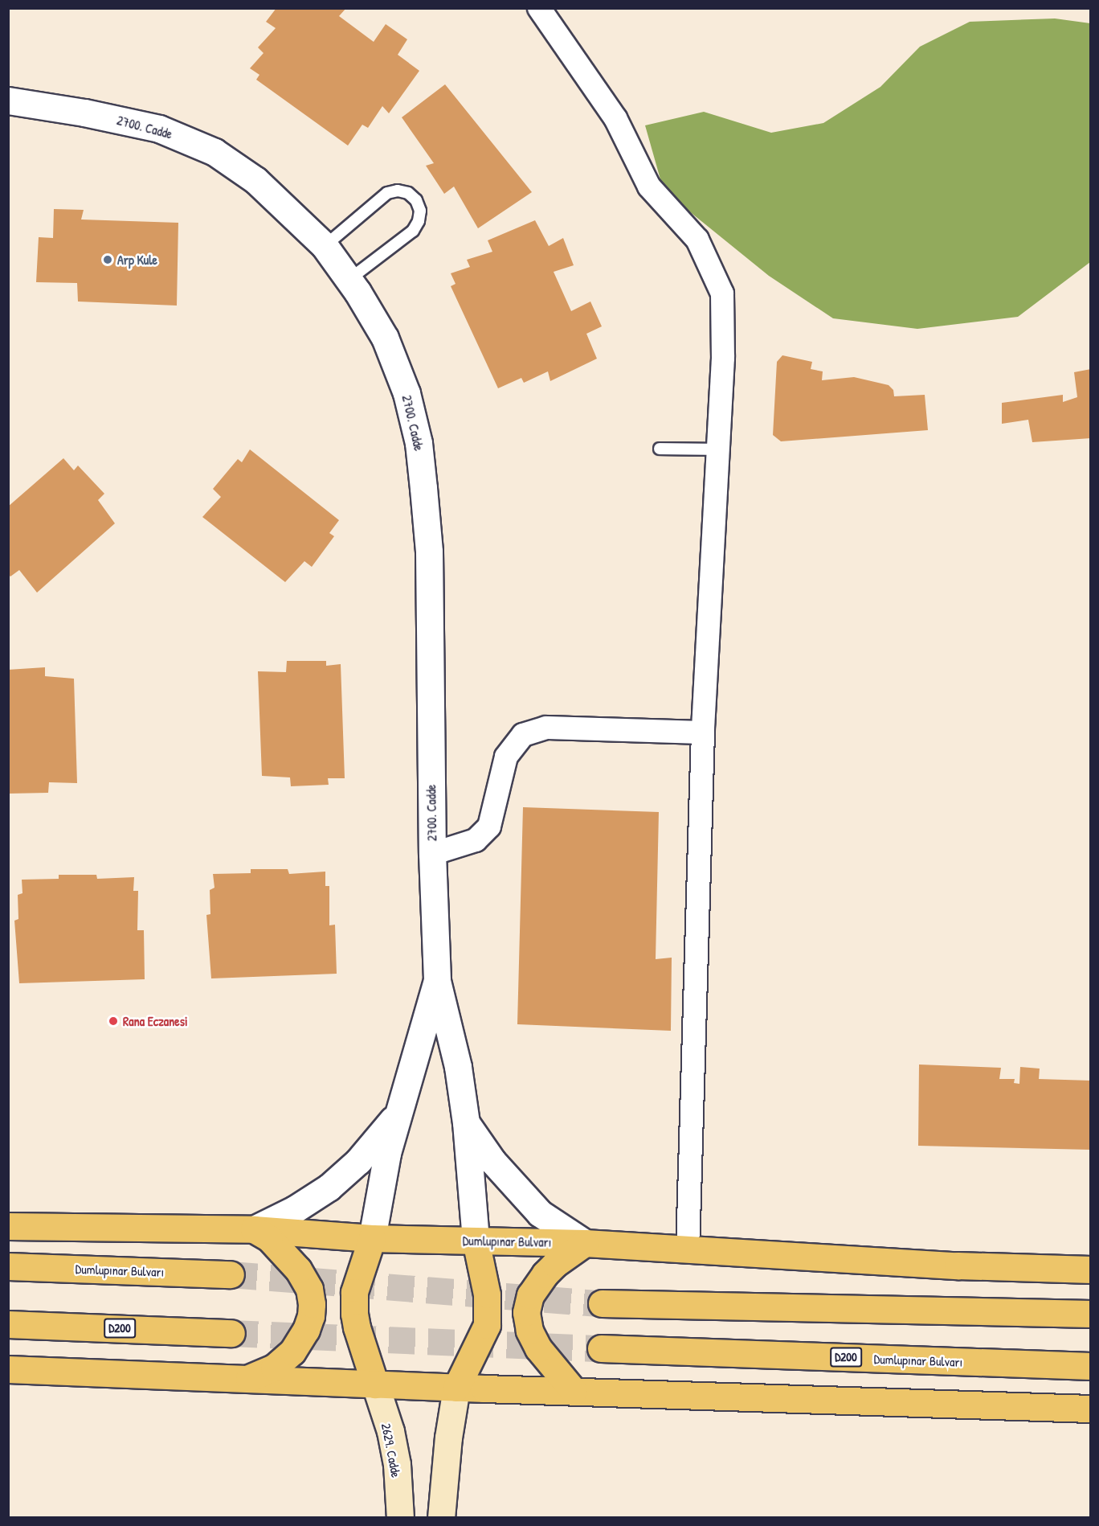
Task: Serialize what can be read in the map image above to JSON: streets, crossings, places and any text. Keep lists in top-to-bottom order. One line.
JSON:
{"streets":{"highway":["Dumlupınar Bulvarı","D200"],"main road":["2629. Cadde"],"street":["2700. Cadde"]},"crossings":[["2700. Cadde","Dumlupınar Bulvarı"],["2700. Cadde","2629. Cadde"],["Dumlupınar Bulvarı","2629. Cadde"]],"places":["Arp Kule","Rana Eczanesi"]}
